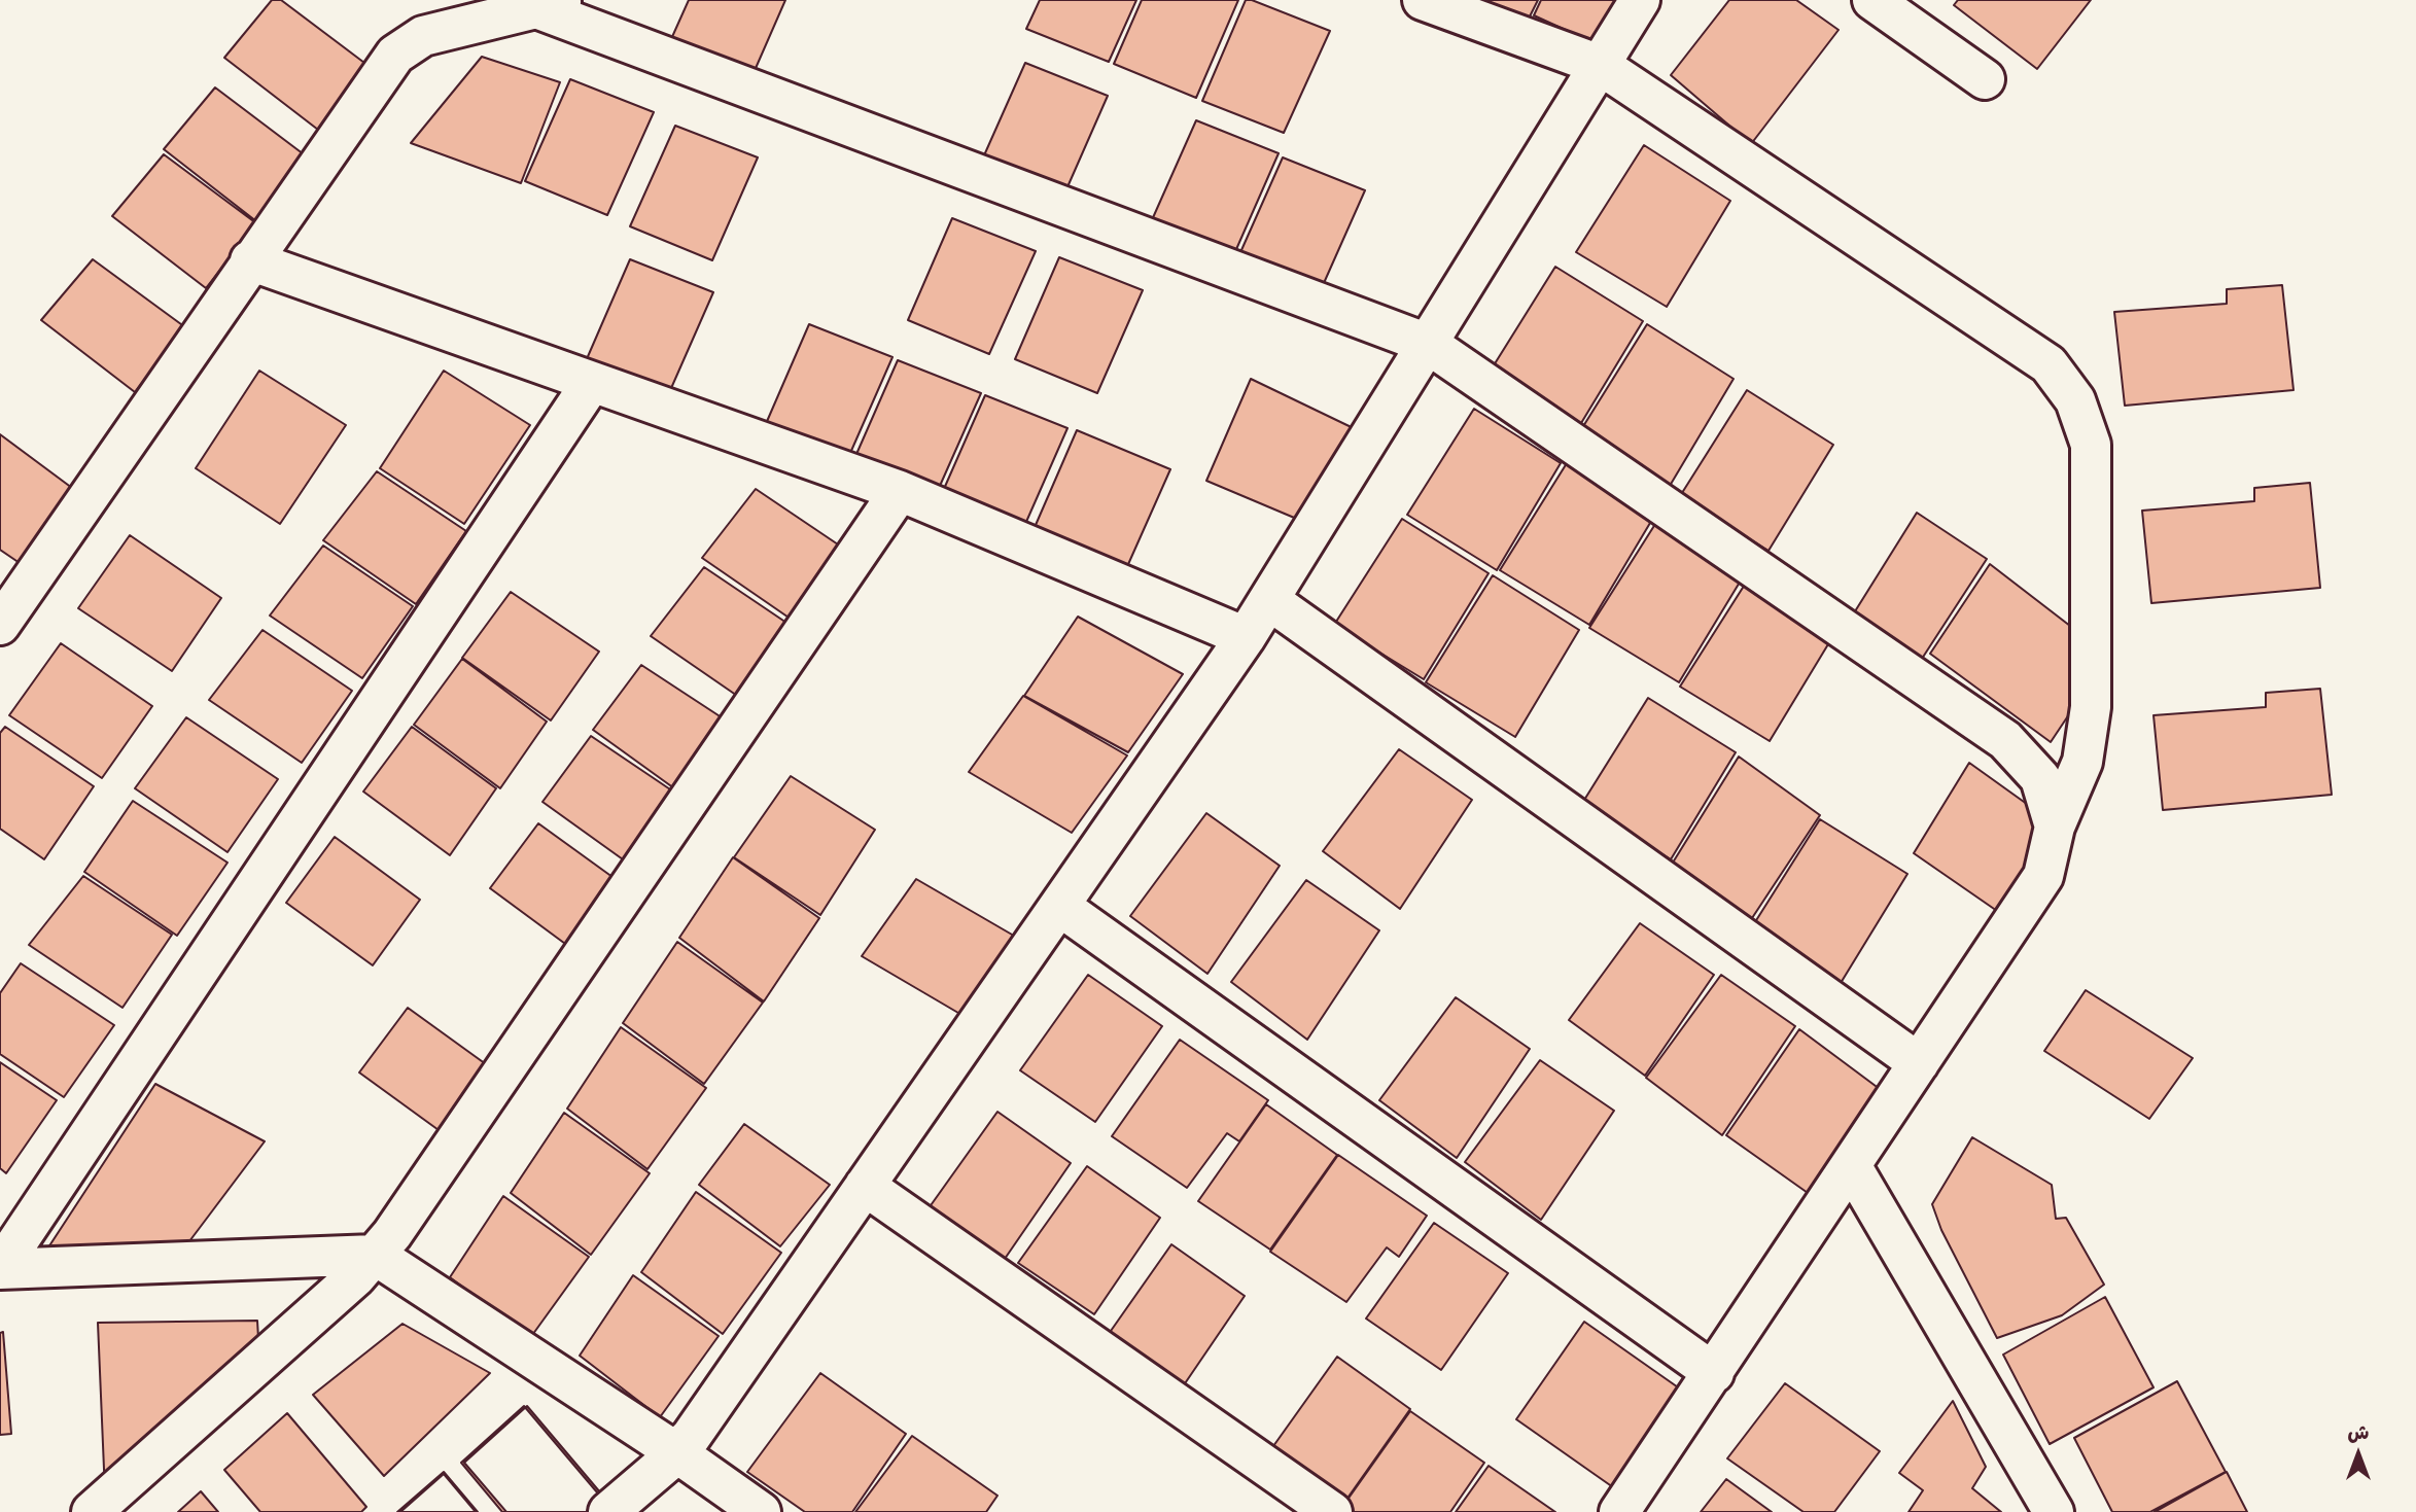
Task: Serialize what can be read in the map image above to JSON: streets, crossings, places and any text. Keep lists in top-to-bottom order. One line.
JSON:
{"north":"top"}
